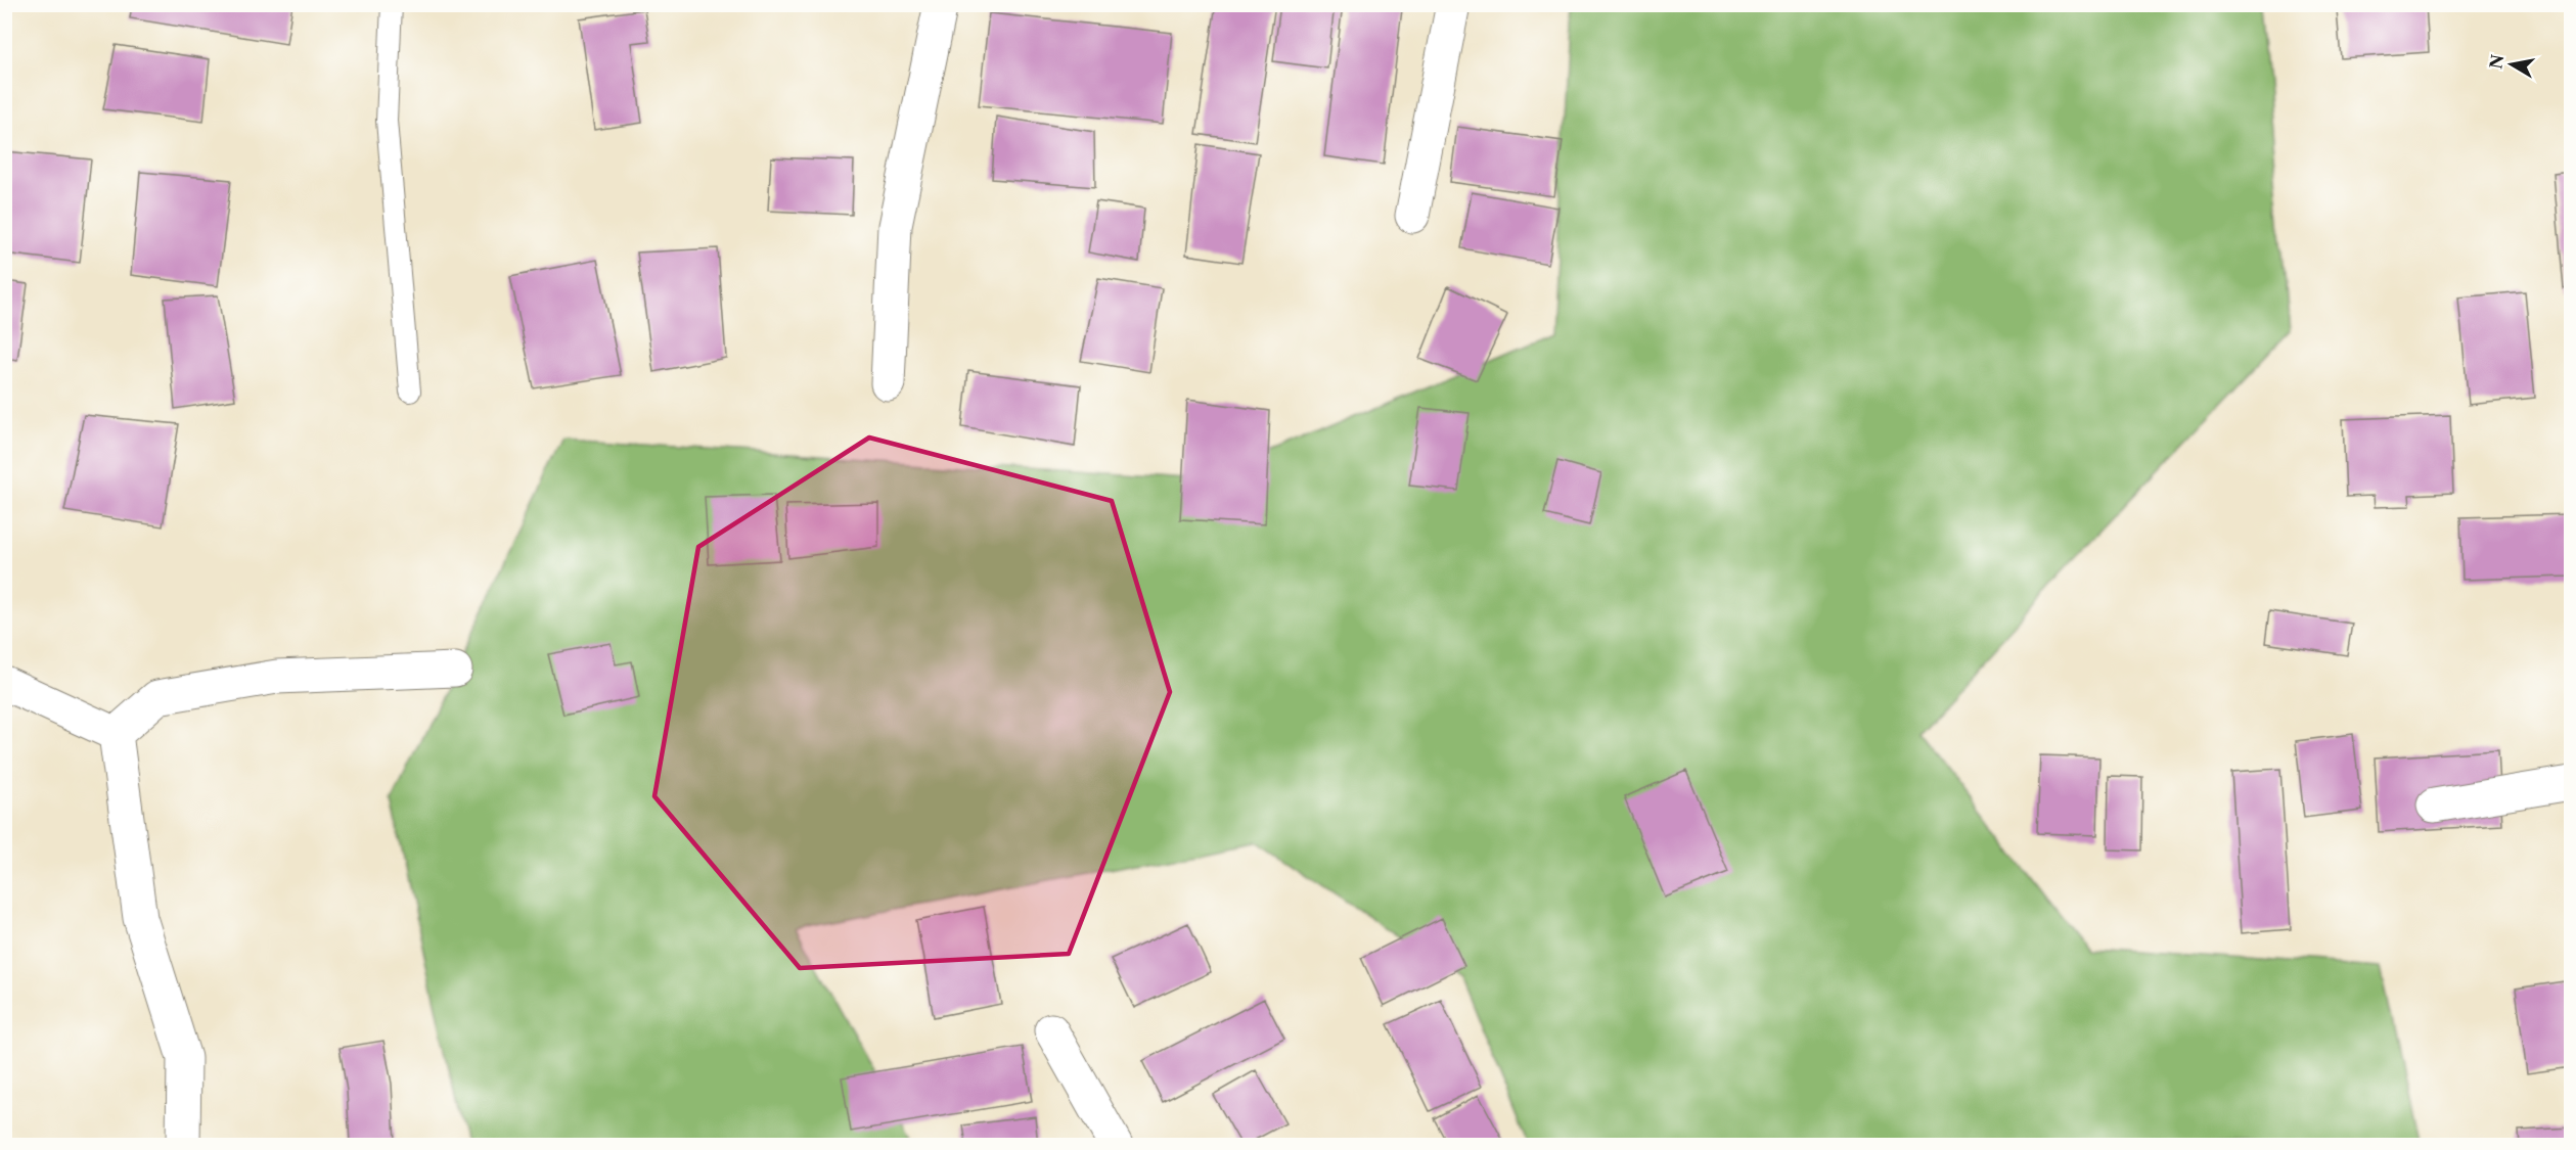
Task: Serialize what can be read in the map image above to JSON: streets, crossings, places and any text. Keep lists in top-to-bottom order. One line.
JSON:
{"north":"left"}
